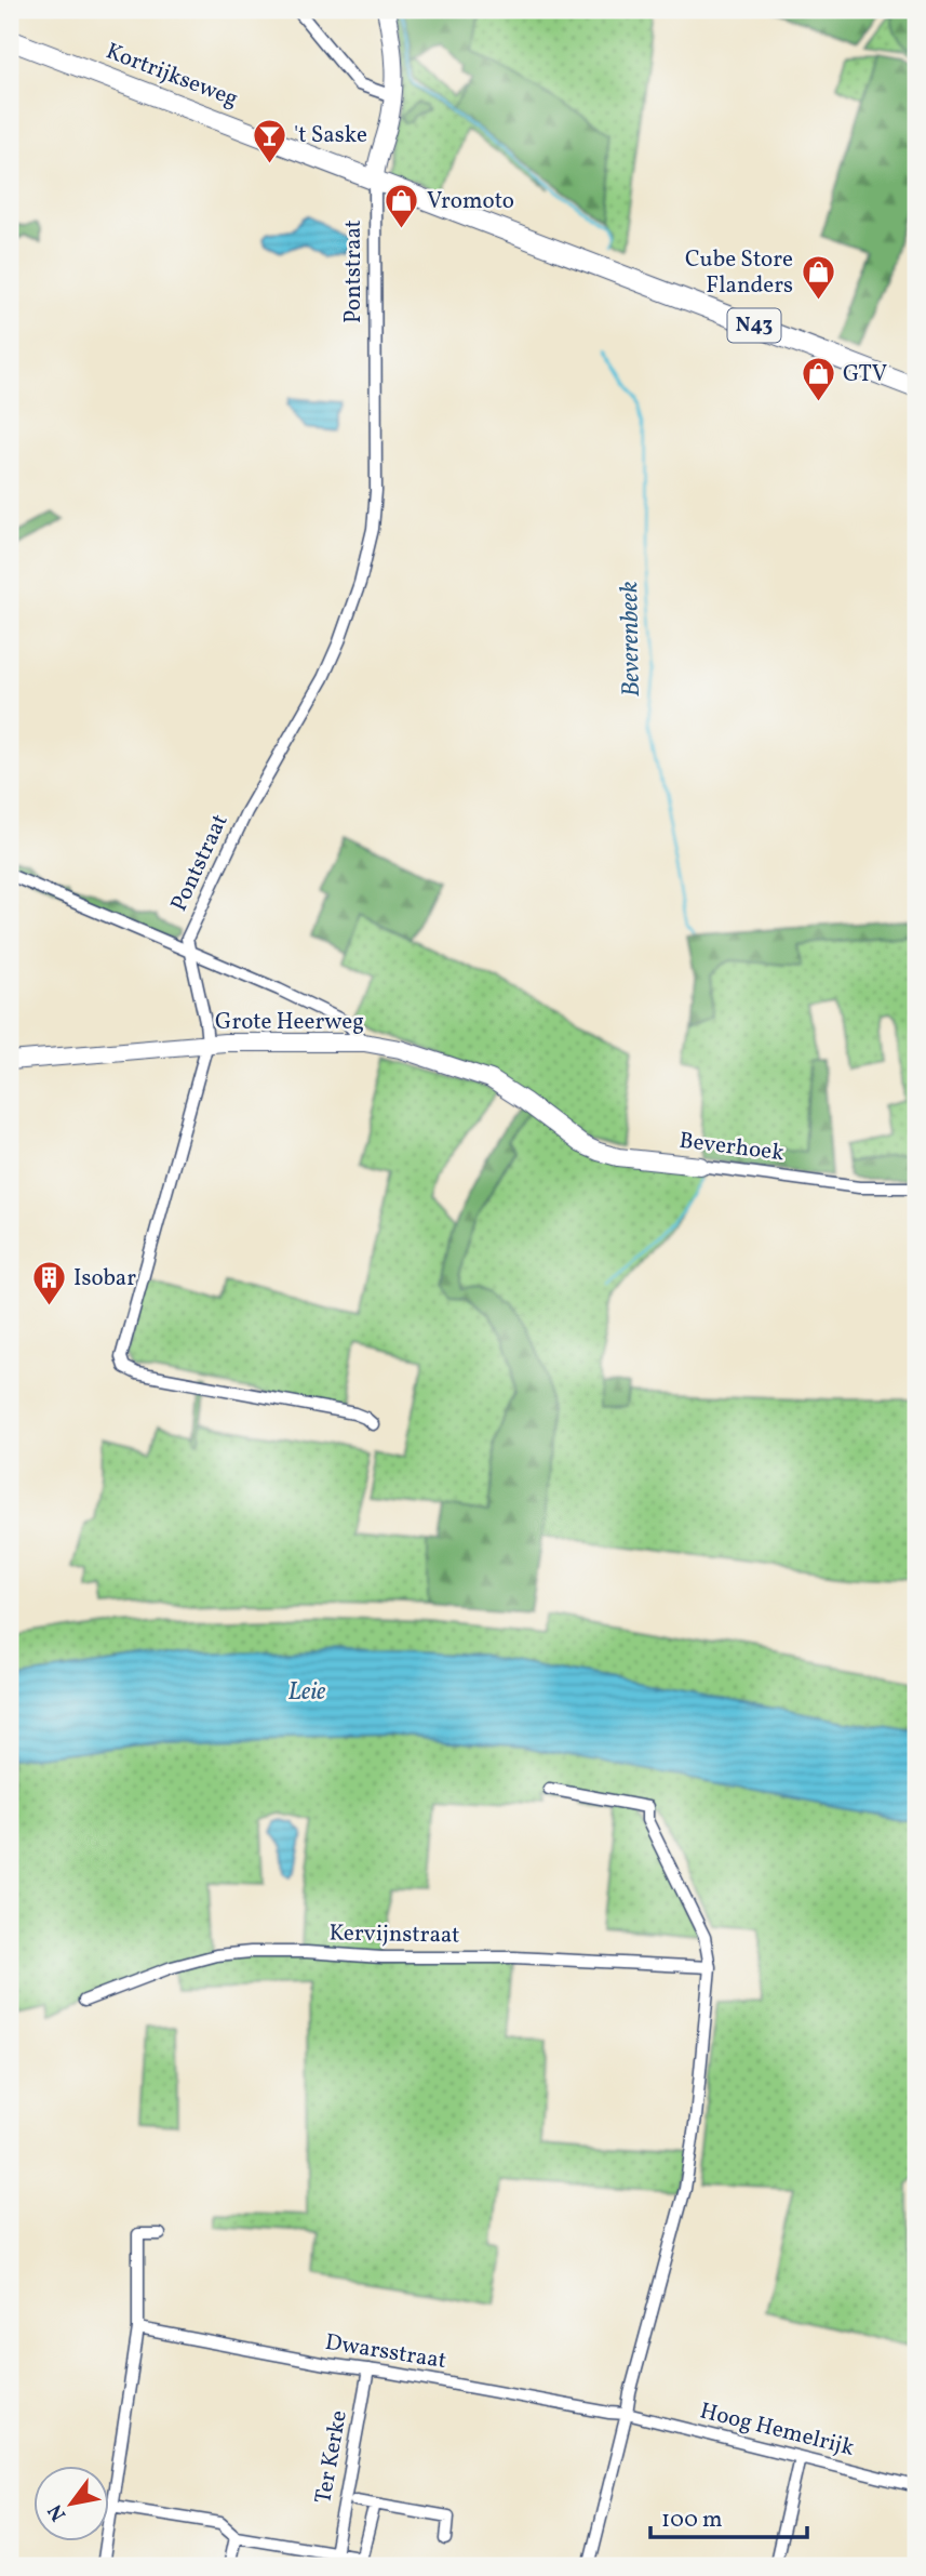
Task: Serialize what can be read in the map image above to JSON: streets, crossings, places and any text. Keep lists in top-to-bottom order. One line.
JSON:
{"streets":{"main road":["Kortrijkseweg","N43"],"street":["Pontstraat","Grote Heerweg","Beverhoek","Kervijnstraat","Dwarsstraat","Hoog Hemelrijk","Ter Kerke"]},"crossings":[["Kortrijkseweg","Pontstraat"],["Pontstraat","Grote Heerweg"],["Grote Heerweg","Beverhoek"],["Dwarsstraat","Hoog Hemelrijk"],["Dwarsstraat","Ter Kerke"]],"water":["Beverenbeek","Leie"],"places":{"bar":["'t Saske"],"shop":["Vromoto","Cube Store Flanders","GTV"],"building":["Isobar"]},"scale_bar":"100 m","north":"bottom left"}
